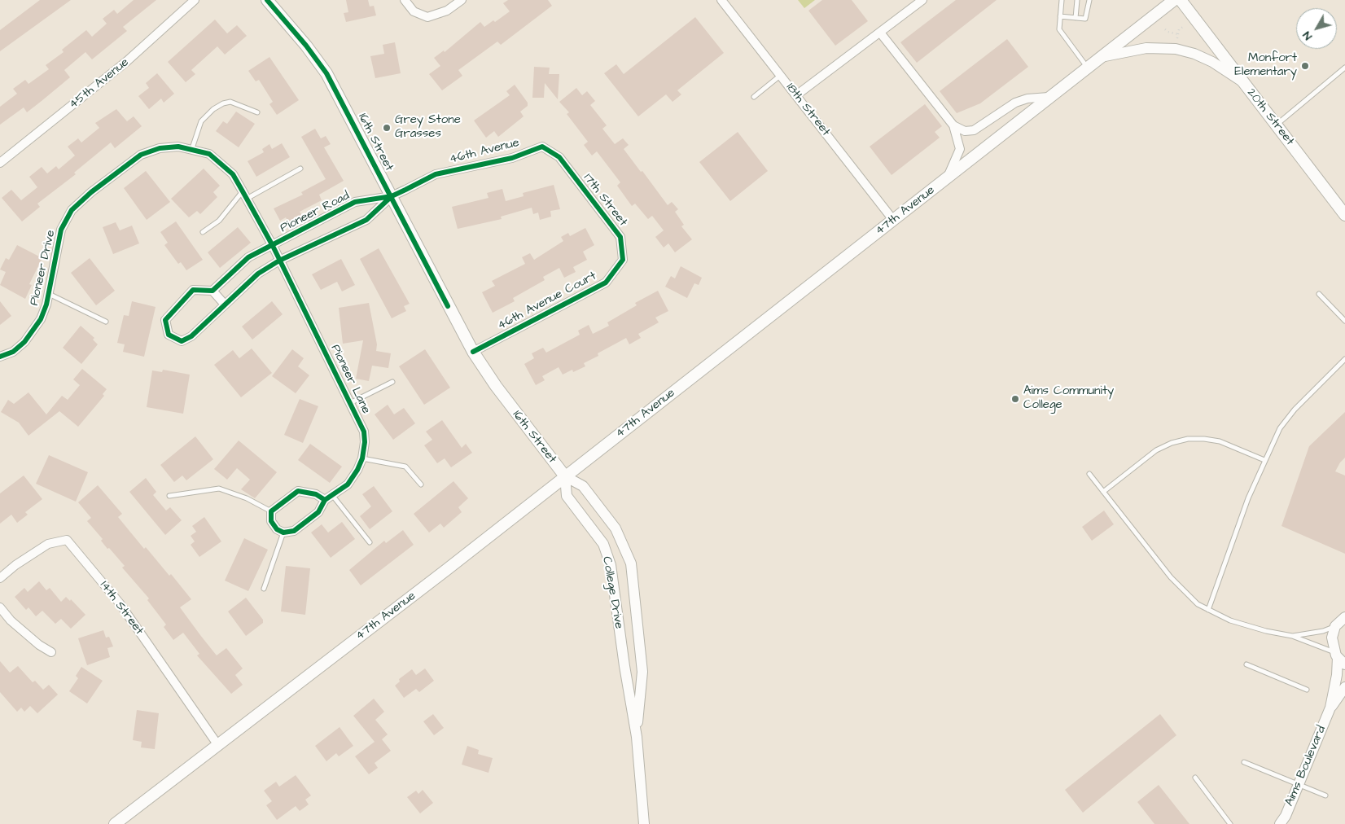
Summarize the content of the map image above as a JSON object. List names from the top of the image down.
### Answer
{
  "streets": {
    "main road": ["20th Street", "16th Street", "47th Avenue"],
    "street": [
      "45th Avenue",
      "18th Street",
      "46th Avenue",
      "17th Street",
      "Pioneer Road",
      "Pioneer Drive",
      "46th Avenue Court",
      "Pioneer Lane",
      "College Drive",
      "14th Street",
      "Aims Boulevard"
    ]
  },
  "crossings": [
    ["18th Street", "47th Avenue"],
    ["16th Street", "47th Avenue"],
    ["16th Street", "Pioneer Road"],
    ["16th Street", "46th Avenue Court"],
    ["16th Street", "College Drive"],
    ["46th Avenue", "17th Street"],
    ["46th Avenue", "Pioneer Road"],
    ["17th Street", "46th Avenue Court"],
    ["47th Avenue", "College Drive"],
    ["47th Avenue", "14th Street"],
    ["Pioneer Road", "Pioneer Drive"],
    ["Pioneer Road", "Pioneer Lane"],
    ["Pioneer Drive", "Pioneer Lane"]
  ],
  "places": ["Monfort Elementary", "Grey Stone Grasses", "Aims Community College"],
  "north": "bottom left"
}
